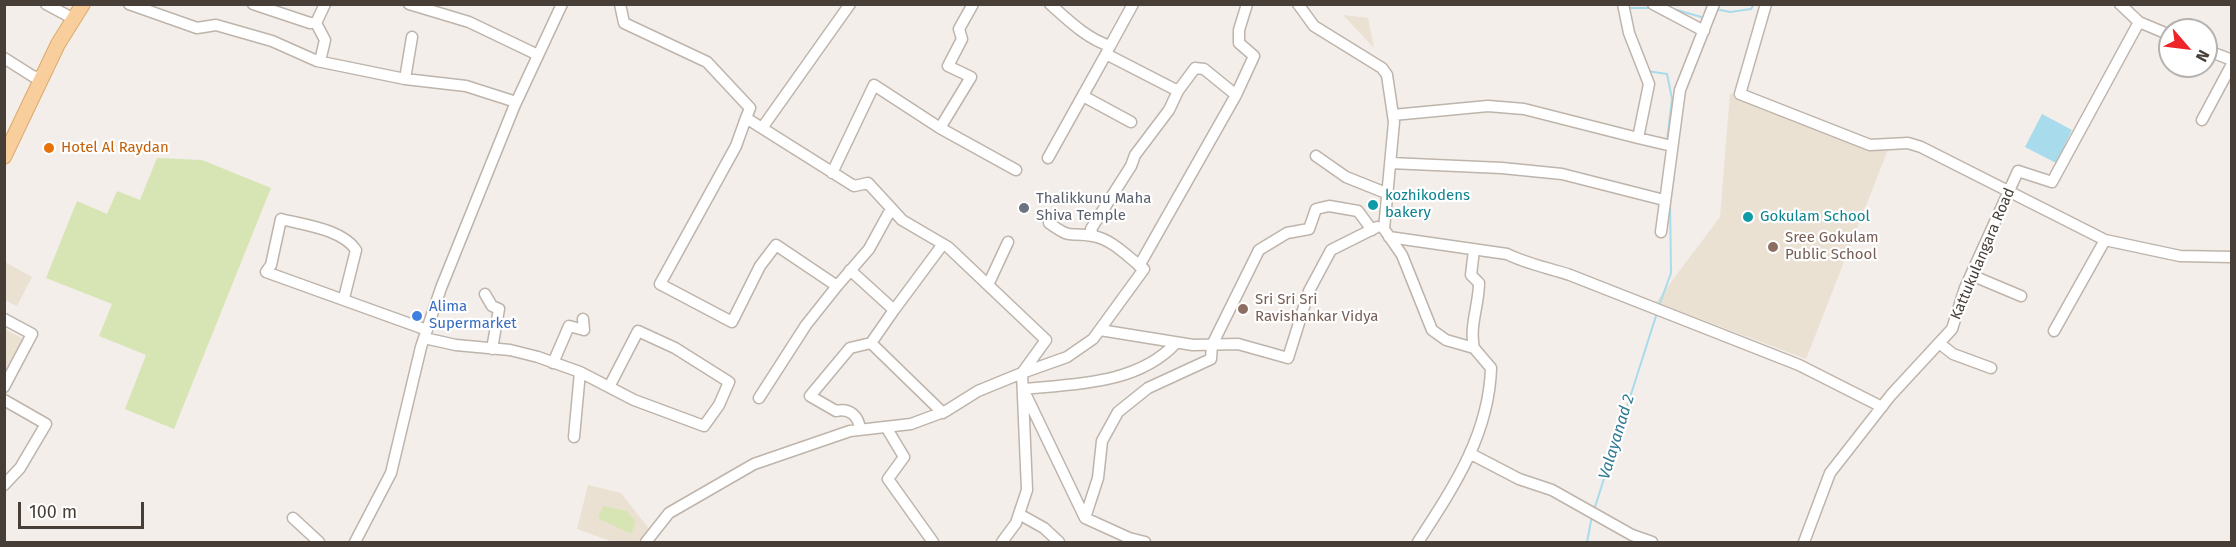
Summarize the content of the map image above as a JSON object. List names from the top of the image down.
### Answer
{
  "streets": {
    "street": ["Kattukulangara Road"]
  },
  "water": ["Valayanad 2"],
  "places": [
    "Hotel Al Raydan",
    "kozhikodens bakery",
    "Thalikkunu Maha Shiva Temple",
    "Gokulam School",
    "Sree Gokulam Public School",
    "Sri Sri Sri Ravishankar Vidya",
    "Alima Supermarket"
  ],
  "scale_bar": "100 m",
  "north": "bottom right"
}
